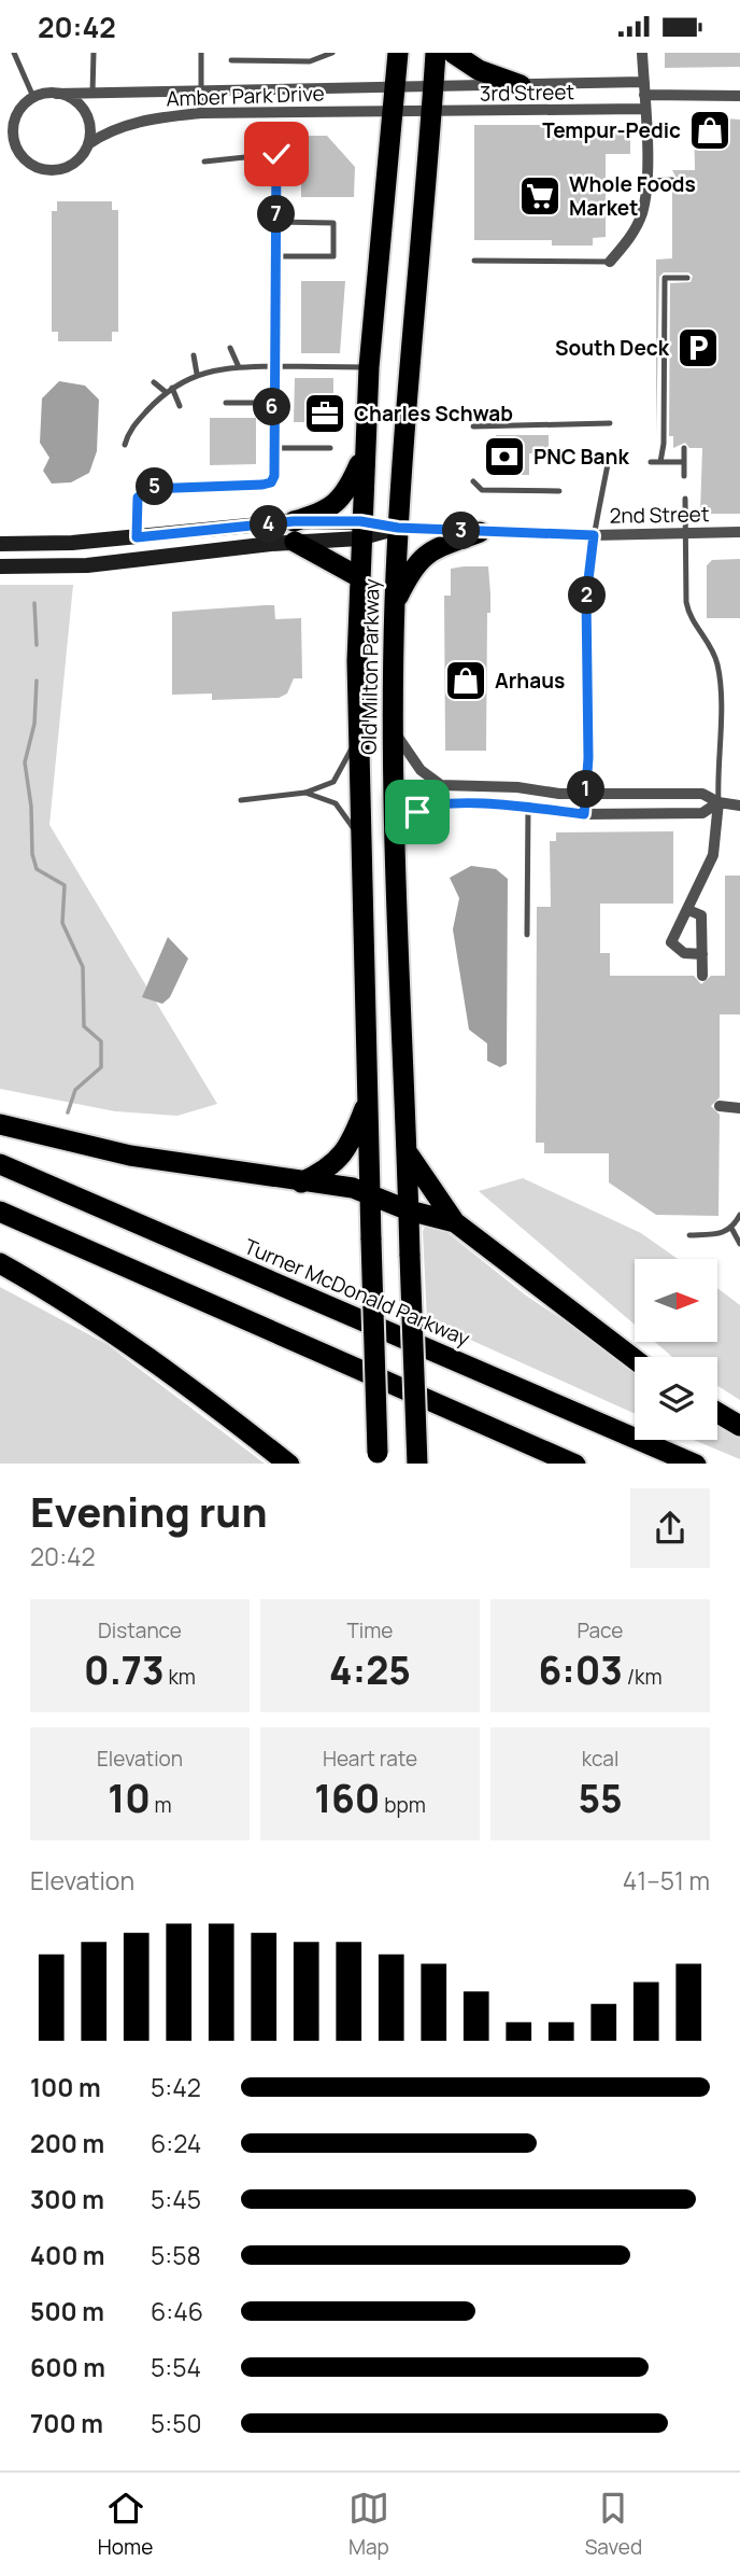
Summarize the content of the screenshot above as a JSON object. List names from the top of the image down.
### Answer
{
  "streets": {
    "highway": ["Old Milton Parkway", "Turner McDonald Parkway"],
    "street": ["3rd Street", "Amber Park Drive", "2nd Street"]
  },
  "crossings": [
    ["3rd Street", "Amber Park Drive"],
    ["3rd Street", "Old Milton Parkway"],
    ["Amber Park Drive", "Old Milton Parkway"],
    ["2nd Street", "Old Milton Parkway"]
  ],
  "places": {
    "shop": ["Tempur-Pedic", "Arhaus"],
    "supermarket": ["Whole Foods Market"],
    "parking": ["South Deck"],
    "office": ["Charles Schwab"],
    "bank": ["PNC Bank"]
  },
  "north": "right",
  "page": {
    "status": "20:42",
    "pins": [
      "7",
      "6",
      "5",
      "4",
      "3",
      "2",
      "1"
    ],
    "heading": ["Evening run", "20:42"],
    "stats": [
      ["Distance", "0.73 km"],
      ["Time", "4:25"],
      ["Pace", "6:03 /km"],
      ["Elevation", "10 m"],
      ["Heart rate", "160 bpm"],
      ["kcal", "55"]
    ],
    "chart": ["Elevation", "41–51 m"],
    "list": [
      {
        "name": "100 m",
        "note": "5:42"
      },
      {
        "name": "200 m",
        "note": "6:24"
      },
      {
        "name": "300 m",
        "note": "5:45"
      },
      {
        "name": "400 m",
        "note": "5:58"
      },
      {
        "name": "500 m",
        "note": "6:46"
      },
      {
        "name": "600 m",
        "note": "5:54"
      },
      {
        "name": "700 m",
        "note": "5:50"
      }
    ],
    "tabs": ["Home", "Map", "Saved"]
  }
}
